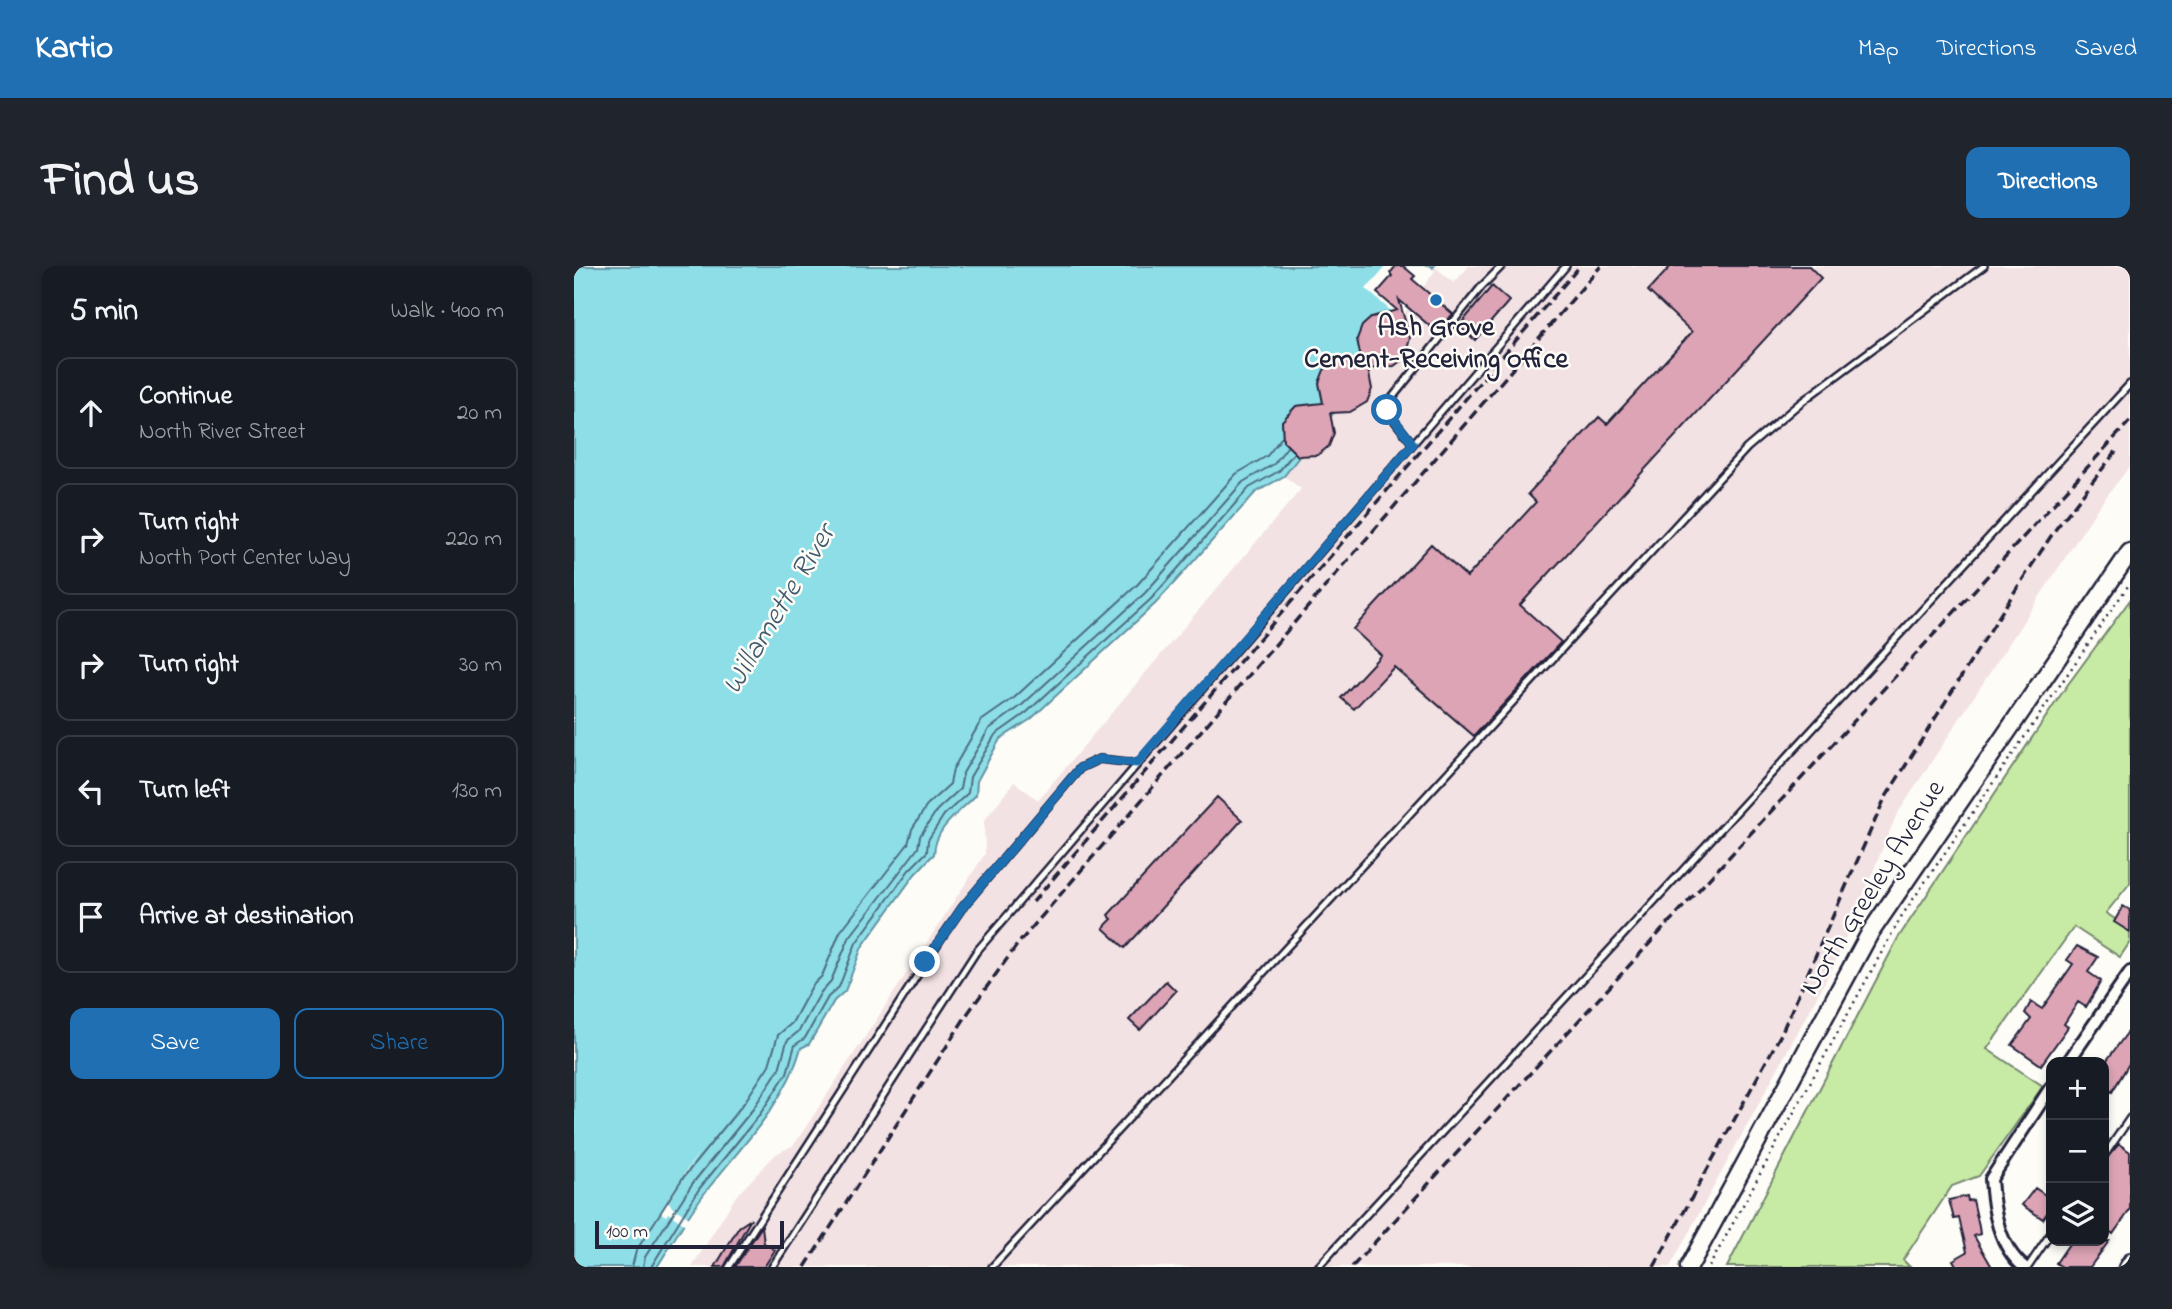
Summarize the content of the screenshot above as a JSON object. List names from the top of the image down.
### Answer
{
  "streets": {
    "main road": ["North Greeley Avenue"]
  },
  "water": ["Willamette River"],
  "places": ["Ash Grove Cement-Receiving office"],
  "scale_bar": "100 m",
  "page": {
    "header": "Kartio",
    "nav": ["Map", "Directions", "Saved"],
    "title": "Find us",
    "buttons": [
      "Directions",
      ["Save", "Share"]
    ],
    "heading": ["5 min", "Walk · 400 m"],
    "list": [
      ["Continue", "North River Street", "20 m"],
      ["Turn right", "North Port Center Way", "220 m"],
      ["Turn right", "30 m"],
      ["Turn left", "130 m"],
      "Arrive at destination"
    ],
    "map_buttons": ["+", "−"],
    "scale": "100 m"
  }
}
